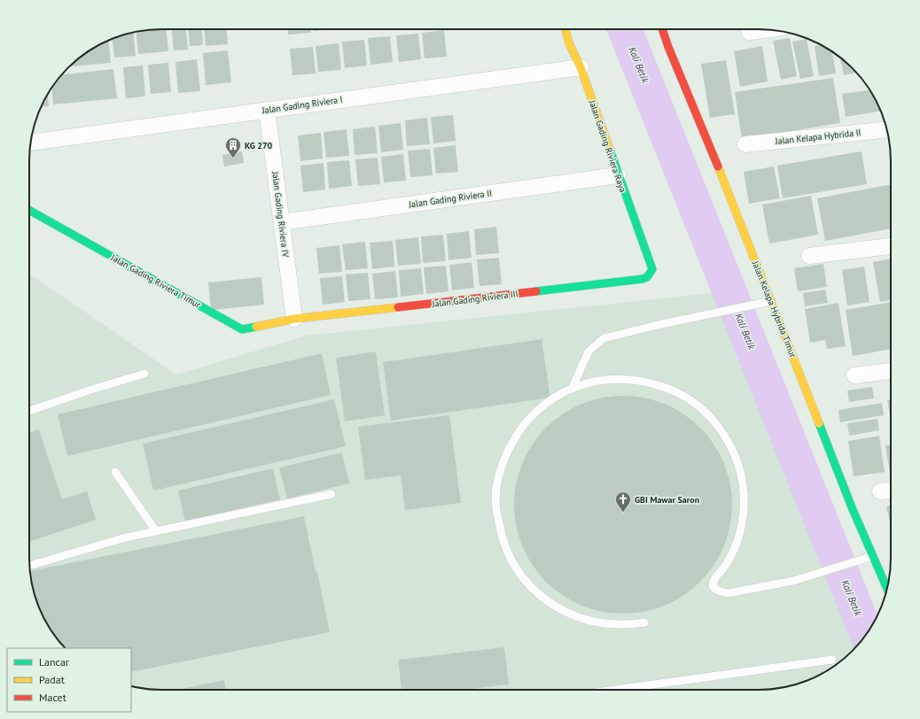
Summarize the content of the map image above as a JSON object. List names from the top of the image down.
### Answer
{
  "streets": {
    "street": [
      "Jalan Gading Riviera I",
      "Jalan Kelapa Hybrida II",
      "Jalan Gading Riviera Raya",
      "Jalan Gading Riviera II",
      "Jalan Gading Riviera IV",
      "Jalan Gading Riviera Timur",
      "Jalan Gading Riviera III",
      "Jalan Kelapa Hybrida Timur"
    ]
  },
  "crossings": [
    ["Jalan Gading Riviera I", "Jalan Gading Riviera Raya"],
    ["Jalan Gading Riviera I", "Jalan Gading Riviera IV"],
    ["Jalan Gading Riviera Raya", "Jalan Gading Riviera II"],
    ["Jalan Gading Riviera Raya", "Jalan Gading Riviera III"],
    ["Jalan Gading Riviera II", "Jalan Gading Riviera IV"],
    ["Jalan Gading Riviera IV", "Jalan Gading Riviera Timur"],
    ["Jalan Gading Riviera IV", "Jalan Gading Riviera III"],
    ["Jalan Gading Riviera Timur", "Jalan Gading Riviera III"]
  ],
  "water": ["Kali Betik"],
  "places": {
    "building": ["KG 270"],
    "church": ["GBI Mawar Saron"]
  },
  "legend": ["Lancar", "Padat", "Macet"]
}
